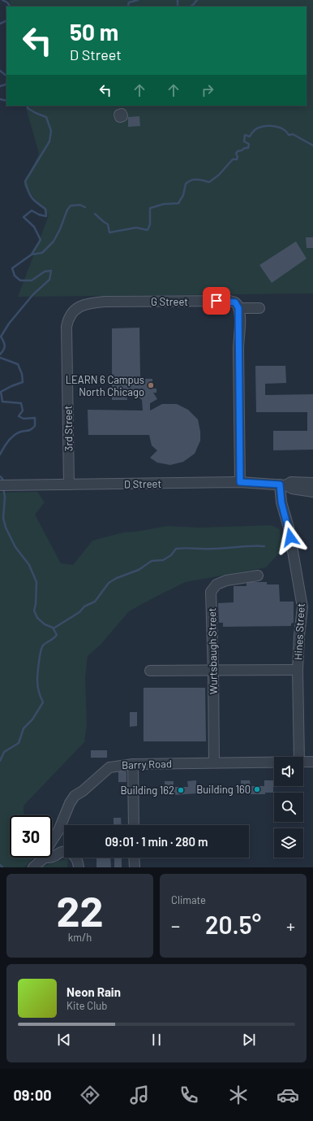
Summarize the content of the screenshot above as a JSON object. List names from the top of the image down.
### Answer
{
  "streets": {
    "street": [
      "G Street",
      "3rd Street",
      "D Street",
      "Hines Street",
      "Wurtsbaugh Street",
      "Barry Road"
    ]
  },
  "crossings": [
    ["G Street", "3rd Street"],
    ["3rd Street", "D Street"],
    ["D Street", "Hines Street"],
    ["Wurtsbaugh Street", "Barry Road"]
  ],
  "places": ["LEARN 6 Campus North Chicago", "Building 160", "Building 162"],
  "page": {
    "turn": ["50 m", "D Street"],
    "limit": "30",
    "trip": "09:01 · 1 min · 280 m",
    "tile": [
      ["22", "km/h"],
      "Climate"
    ],
    "heat": ["−", "20.5°", "+"],
    "song": ["Neon Rain", "Kite Club"],
    "tabs": "09:00"
  }
}
